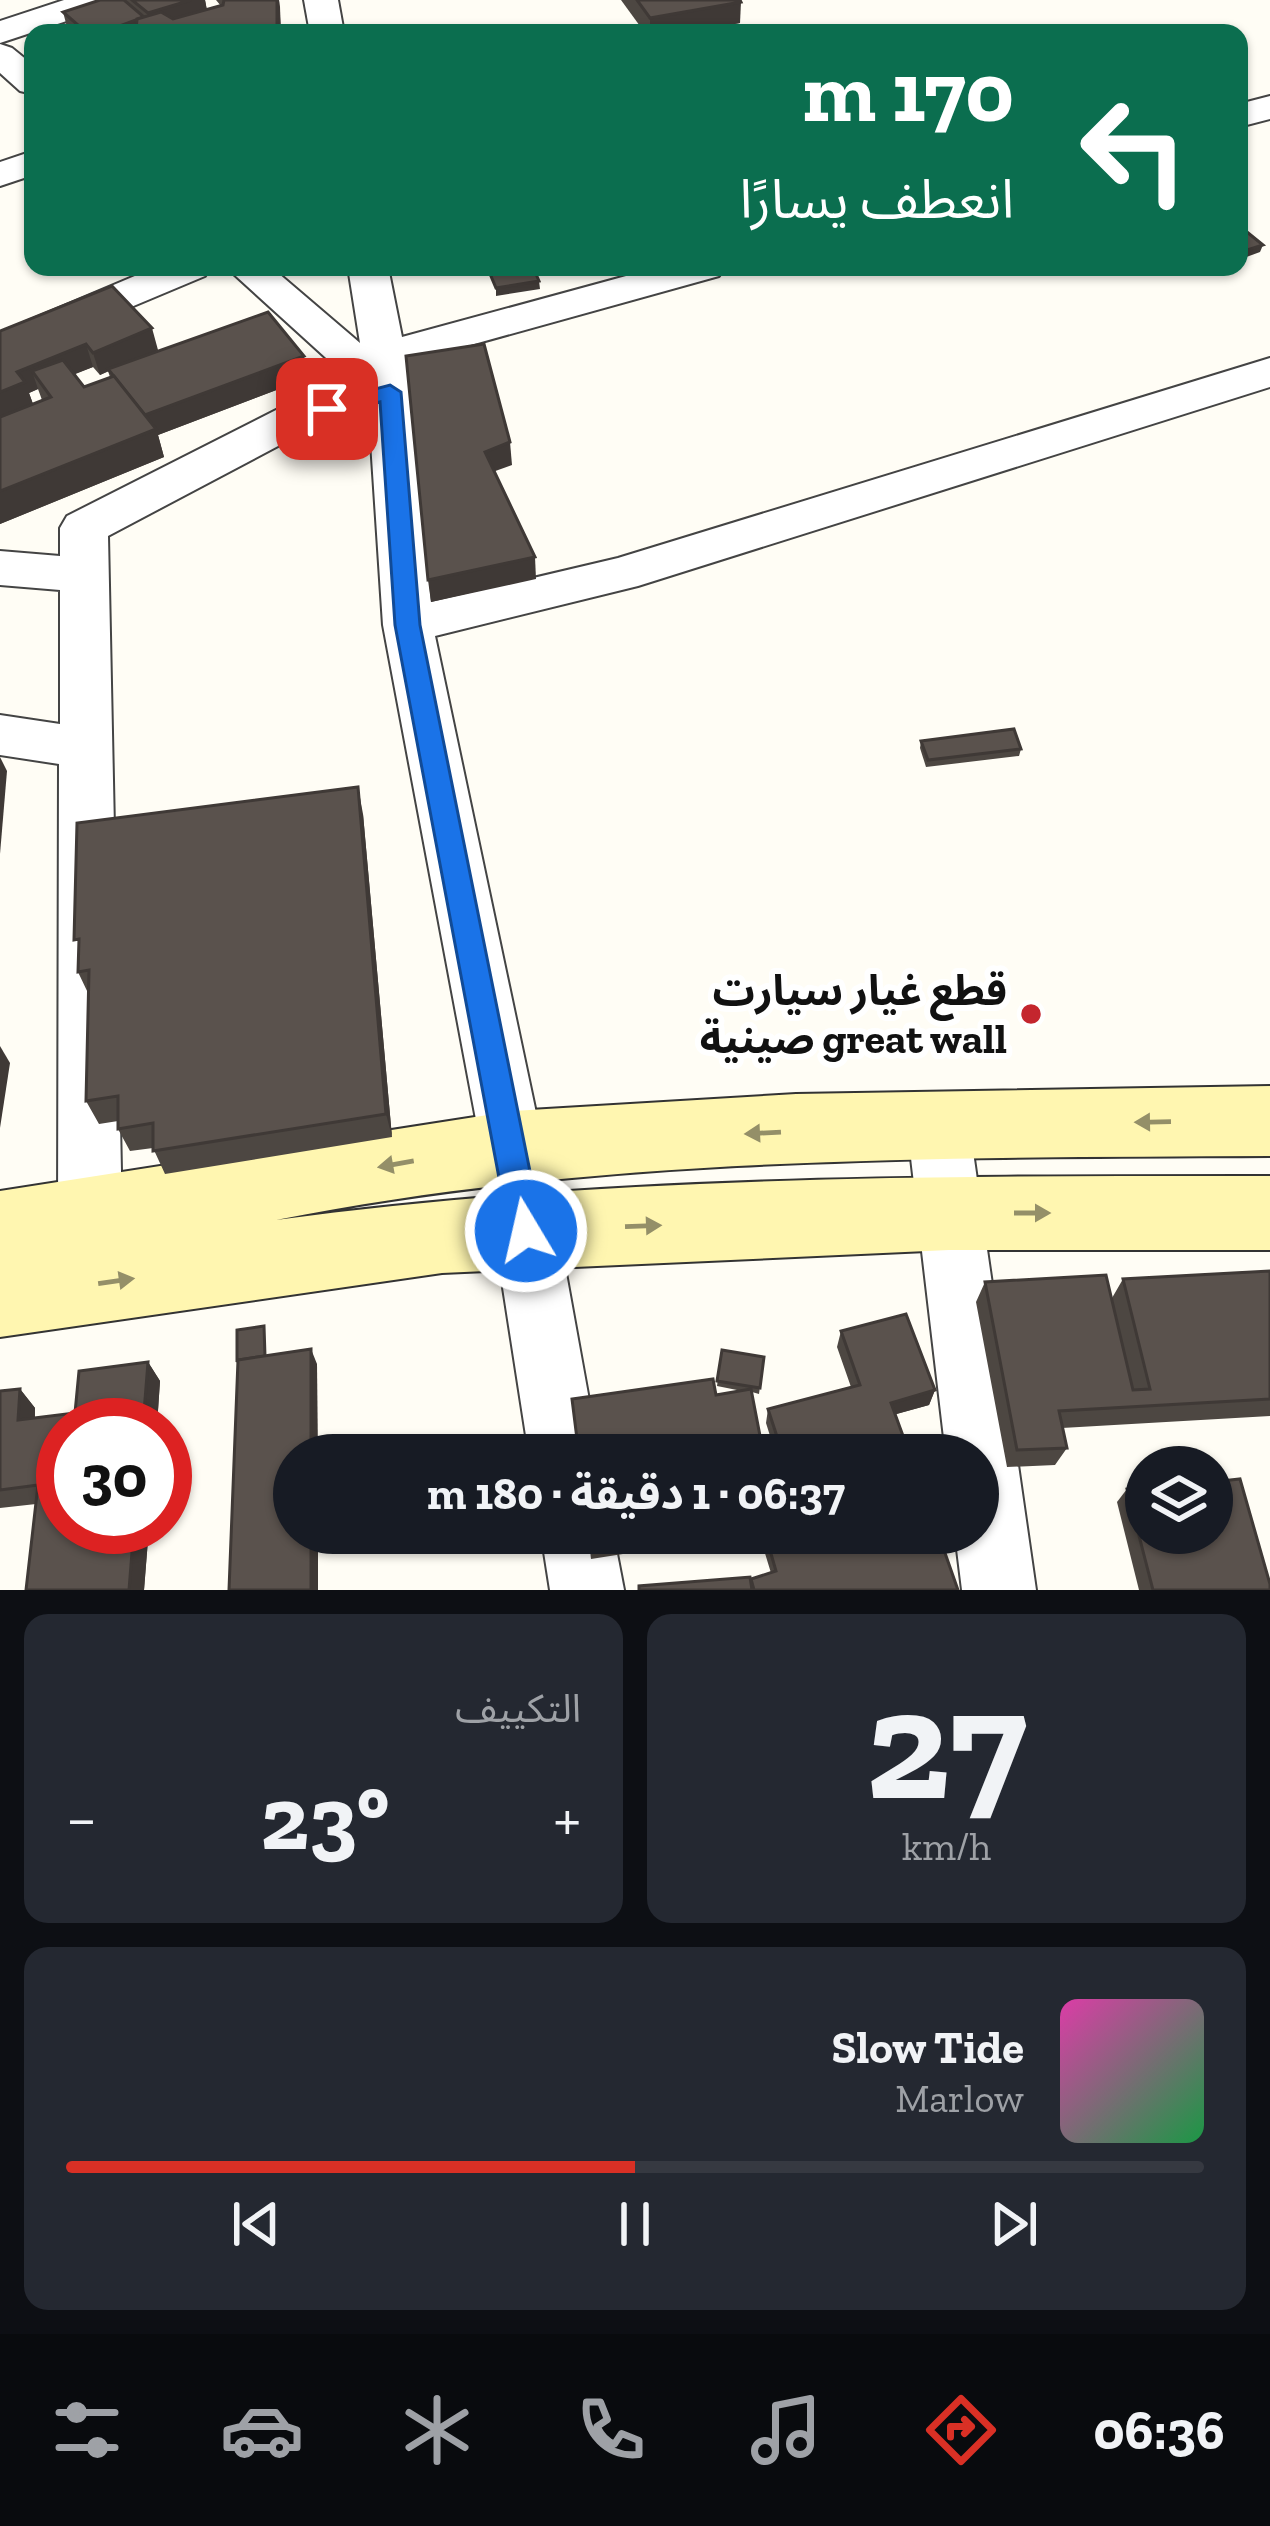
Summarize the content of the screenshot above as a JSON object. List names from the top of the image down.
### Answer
{
  "places": ["قطع غيار سيارت صينية great wall"],
  "page": {
    "turn": ["170 m", "انعطف يسارًا"],
    "limit": "30",
    "trip": "06:37 · 1 دقيقة · 180 m",
    "tile": [
      ["27", "km/h"],
      "التكييف"
    ],
    "heat": ["−", "23°", "+"],
    "song": ["Slow Tide", "Marlow"],
    "tabs": "06:36"
  }
}
